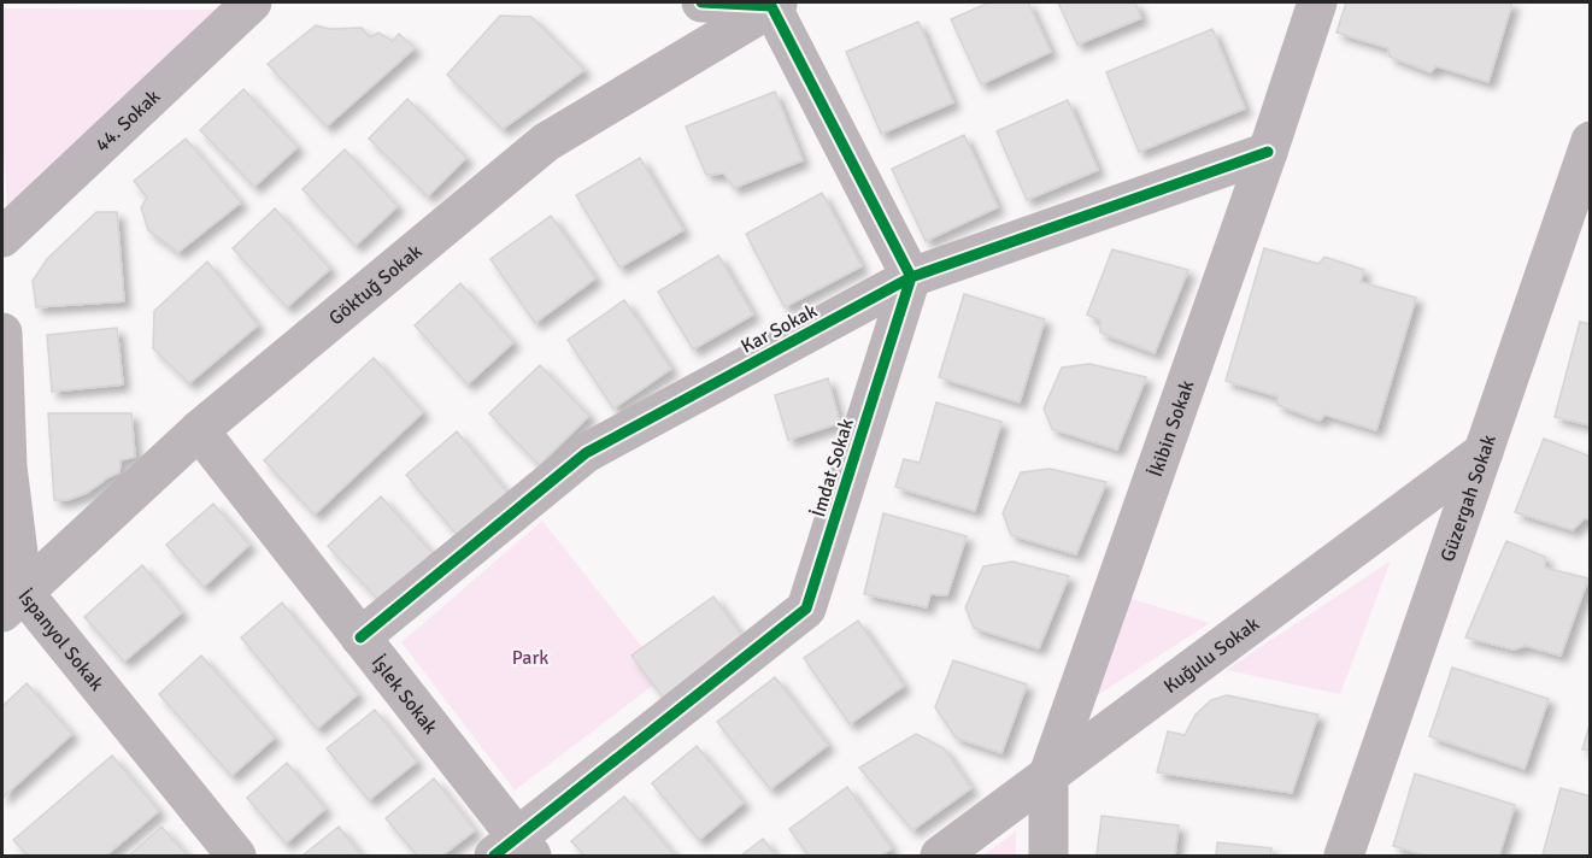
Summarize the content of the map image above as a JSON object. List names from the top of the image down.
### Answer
{
  "streets": {
    "street": [
      "44. Sokak",
      "Göktuğ Sokak",
      "Kar Sokak",
      "İkibin Sokak",
      "İmdat Sokak",
      "Güzergah Sokak",
      "İspanyol Sokak",
      "Kuğulu Sokak",
      "İşlek Sokak"
    ]
  },
  "crossings": [
    ["Göktuğ Sokak", "İspanyol Sokak"],
    ["Göktuğ Sokak", "İşlek Sokak"],
    ["Kar Sokak", "İkibin Sokak"],
    ["Kar Sokak", "İmdat Sokak"],
    ["Kar Sokak", "İşlek Sokak"],
    ["İkibin Sokak", "Kuğulu Sokak"],
    ["İmdat Sokak", "İşlek Sokak"],
    ["Güzergah Sokak", "Kuğulu Sokak"]
  ],
  "parks": ["Park"]
}
